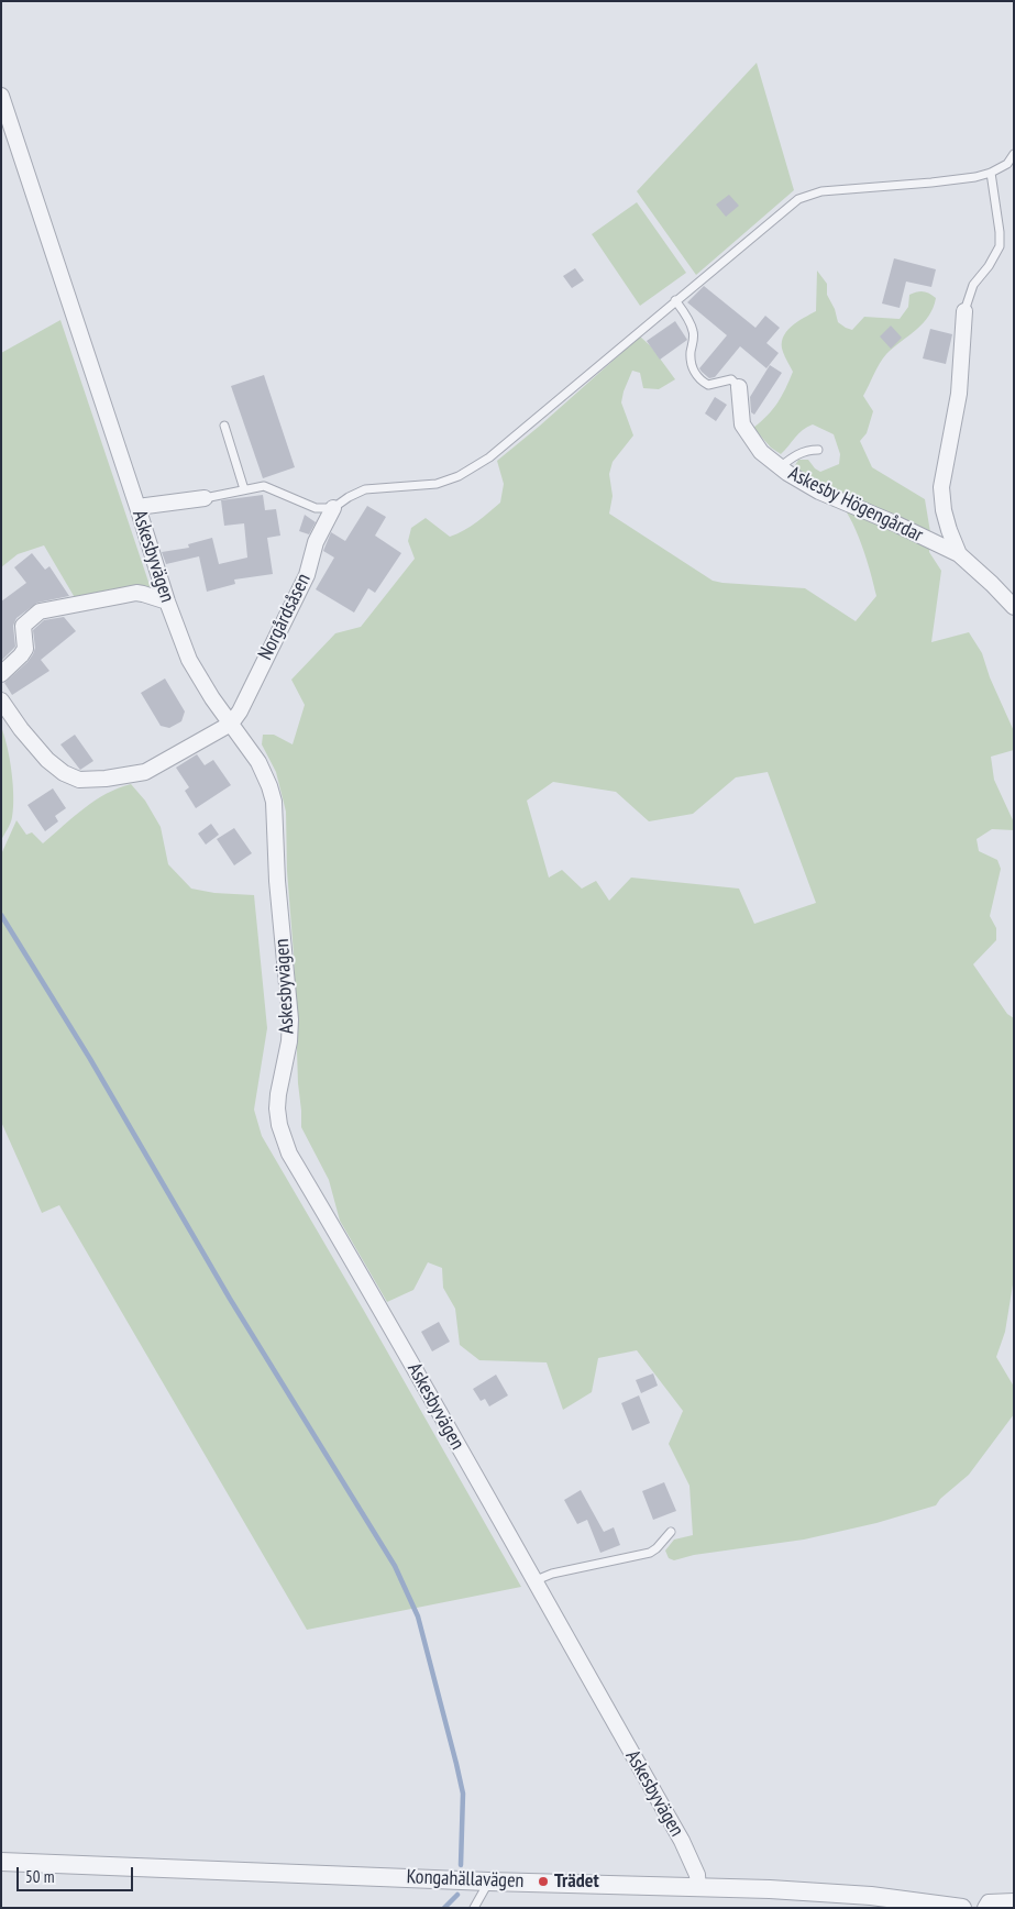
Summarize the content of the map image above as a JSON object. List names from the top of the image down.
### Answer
{
  "streets": {
    "street": [
      "Askesby Högengårdar",
      "Askesbyvägen",
      "Norgårdsåsen",
      "Kongahällavägen"
    ]
  },
  "crossings": [
    ["Askesbyvägen", "Norgårdsåsen"],
    ["Askesbyvägen", "Kongahällavägen"]
  ],
  "places": ["Trädet"],
  "scale_bar": "50 m"
}
